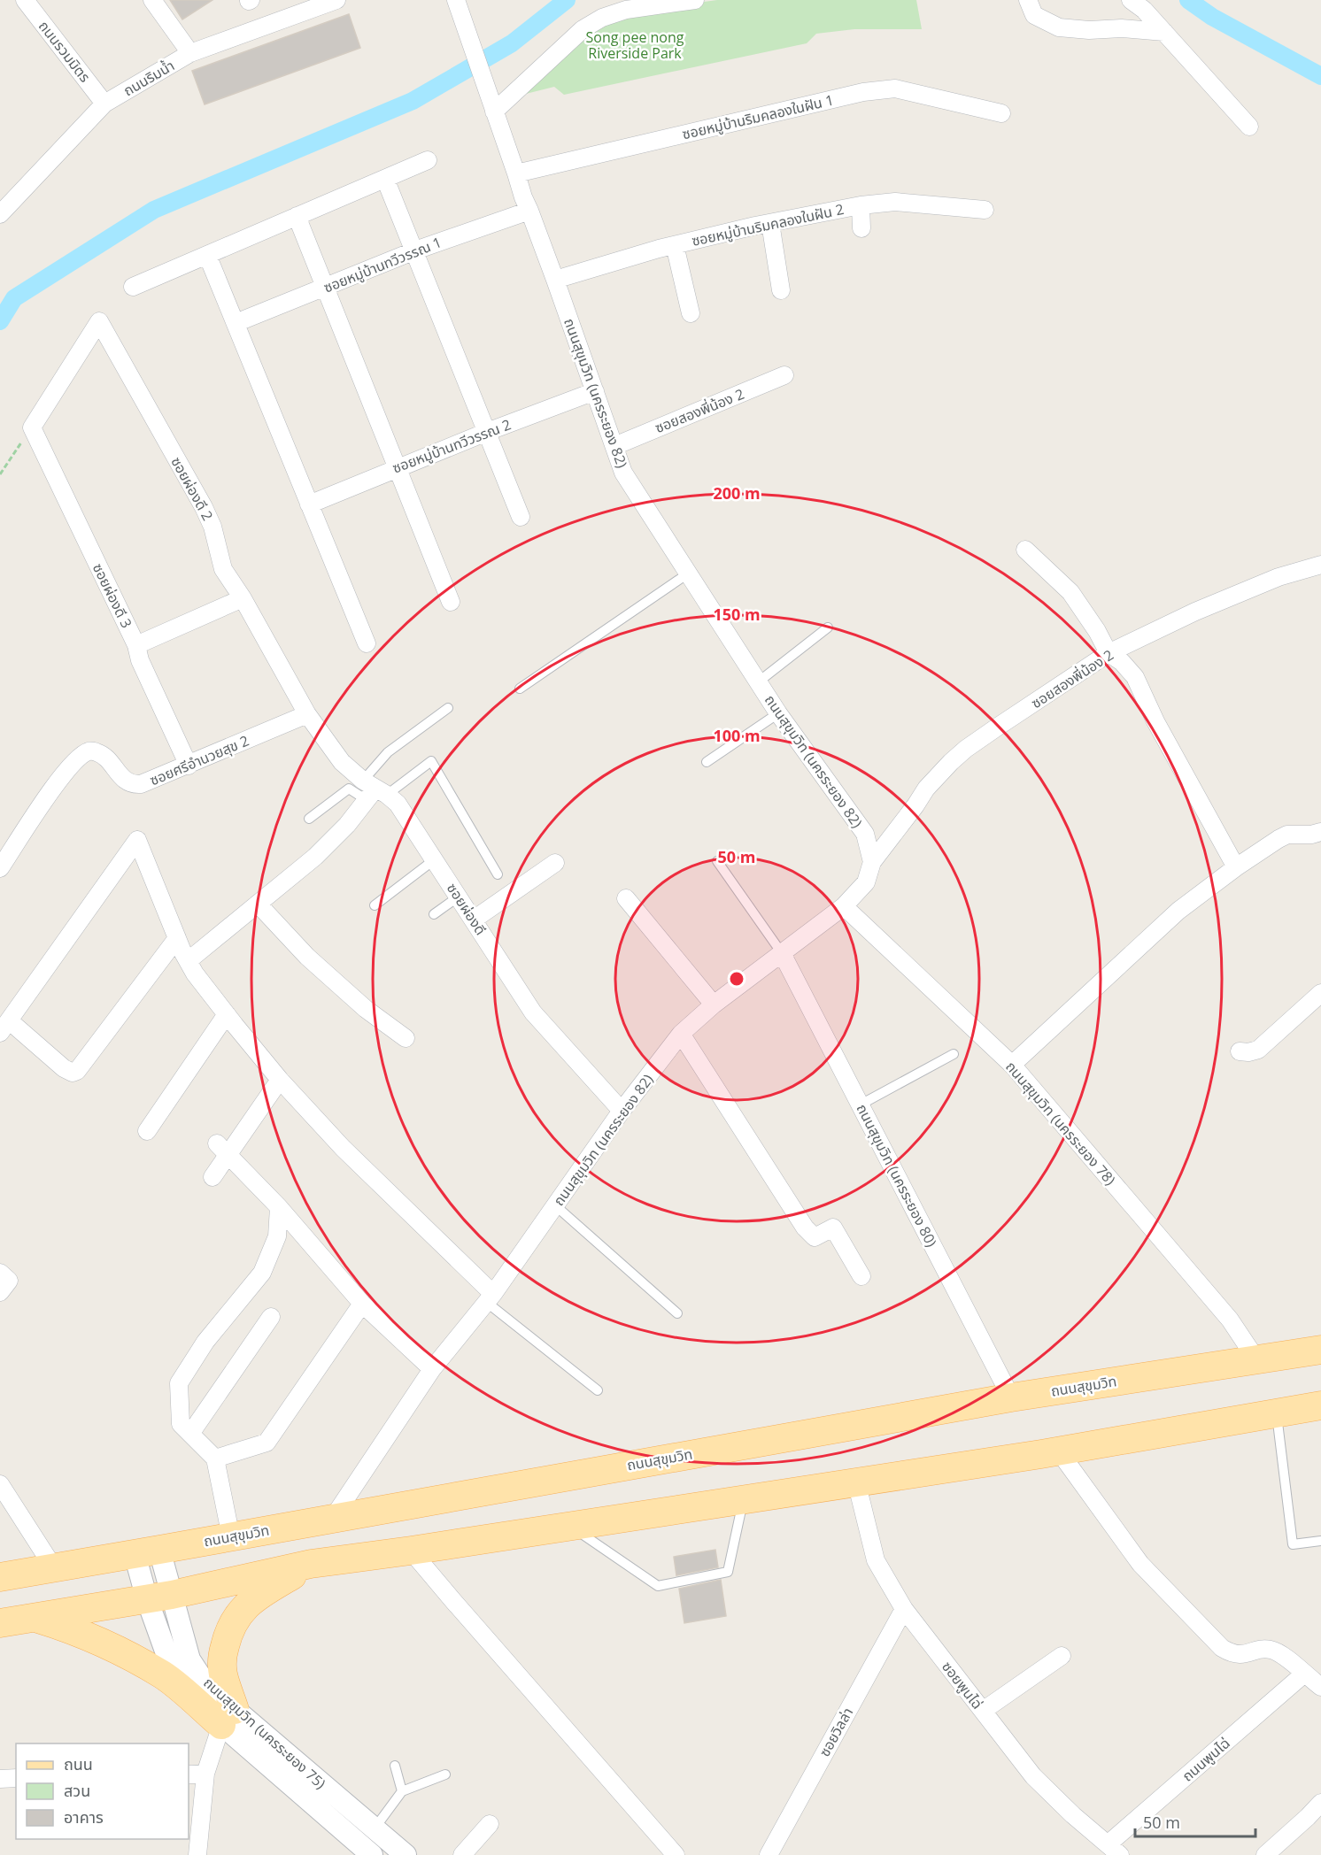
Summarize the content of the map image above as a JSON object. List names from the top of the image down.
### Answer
{
  "streets": {
    "main road": ["ถนนสุขุมวิท"],
    "street": [
      "ถนนรวมมิตร",
      "ถนนริมน้ำ",
      "ซอยหมู่บ้านริมคลองในฝัน 1",
      "ซอยหมู่บ้านริมคลองในฝัน 2",
      "ซอยหมู่บ้านทวีวรรณ 1",
      "ถนนสุขุมวิท (นครระยอง 82)",
      "ซอยสองพี่น้อง 2",
      "ซอยหมู่บ้านทวีวรรณ 2",
      "ซอยผ่องดี 2",
      "ซอยผ่องดี 3",
      "ซอยศรีอำนวยสุข 2",
      "ซอยผ่องดี",
      "ถนนสุขุมวิท (นครระยอง 78)",
      "ถนนสุขุมวิท (นครระยอง 80)",
      "ซอยพูนไฉ่",
      "ซอยวิลล่า",
      "ถนนสุขุมวิท (นครระยอง 75)",
      "ถนนพูนไฉ่"
    ]
  },
  "crossings": [
    ["ถนนรวมมิตร", "ถนนริมน้ำ"],
    ["ซอยหมู่บ้านริมคลองในฝัน 1", "ถนนสุขุมวิท (นครระยอง 82)"],
    ["ซอยหมู่บ้านริมคลองในฝัน 2", "ถนนสุขุมวิท (นครระยอง 82)"],
    ["ซอยหมู่บ้านทวีวรรณ 1", "ถนนสุขุมวิท (นครระยอง 82)"],
    ["ถนนสุขุมวิท (นครระยอง 82)", "ซอยสองพี่น้อง 2"],
    ["ถนนสุขุมวิท (นครระยอง 82)", "ซอยหมู่บ้านทวีวรรณ 2"],
    ["ถนนสุขุมวิท (นครระยอง 82)", "ซอยผ่องดี"],
    ["ถนนสุขุมวิท (นครระยอง 82)", "ถนนสุขุมวิท (นครระยอง 78)"],
    ["ถนนสุขุมวิท (นครระยอง 82)", "ถนนสุขุมวิท (นครระยอง 80)"],
    ["ถนนสุขุมวิท (นครระยอง 82)", "ถนนสุขุมวิท"],
    ["ซอยผ่องดี 2", "ซอยผ่องดี 3"],
    ["ซอยผ่องดี 2", "ซอยศรีอำนวยสุข 2"],
    ["ซอยผ่องดี 2", "ซอยผ่องดี"],
    ["ซอยผ่องดี 3", "ซอยศรีอำนวยสุข 2"],
    ["ซอยศรีอำนวยสุข 2", "ซอยผ่องดี"],
    ["ถนนสุขุมวิท (นครระยอง 78)", "ถนนสุขุมวิท"],
    ["ถนนสุขุมวิท (นครระยอง 80)", "ถนนสุขุมวิท"],
    ["ถนนสุขุมวิท", "ถนนสุขุมวิท (นครระยอง 75)"],
    ["ซอยพูนไฉ่", "ซอยวิลล่า"],
    ["ซอยพูนไฉ่", "ถนนพูนไฉ่"]
  ],
  "parks": ["Song pee nong Riverside Park"],
  "legend": ["ถนน", "สวน", "อาคาร"],
  "scale_bar": "50 m",
  "rings": [
    "200 m",
    "150 m",
    "100 m",
    "50 m"
  ]
}
